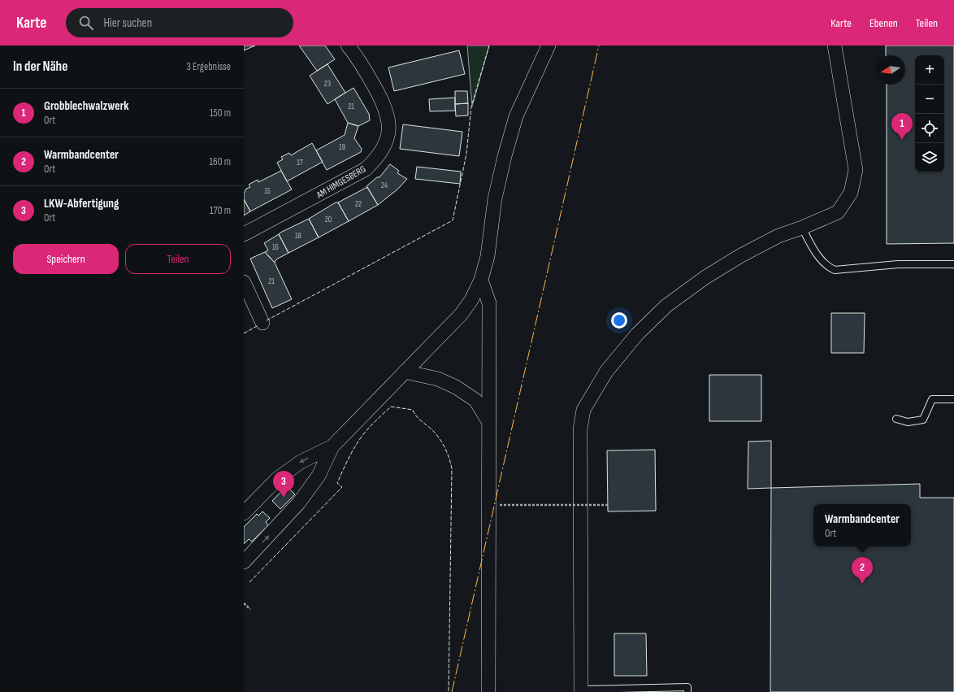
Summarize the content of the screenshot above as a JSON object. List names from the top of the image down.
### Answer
{
  "streets": {
    "street": ["AM HIMGESBERG"]
  },
  "house_numbers": [
    "23",
    "21",
    "19",
    "17",
    "24",
    "15",
    "22",
    "20",
    "18",
    "16",
    "21"
  ],
  "north": "left",
  "page": {
    "header": "Karte",
    "search": "Hier suchen",
    "nav": ["Karte", "Ebenen", "Teilen"],
    "heading": ["In der Nähe", "3 Ergebnisse"],
    "map_buttons": ["+", "−"],
    "list": [
      {
        "mark": "1",
        "name": "Grobblechwalzwerk",
        "note": "Ort",
        "value": "150 m"
      },
      {
        "mark": "2",
        "name": "Warmbandcenter",
        "note": "Ort",
        "value": "160 m"
      },
      {
        "mark": "3",
        "name": "LKW-Abfertigung",
        "note": "Ort",
        "value": "170 m"
      }
    ],
    "pins": ["1", "3", "2"],
    "buttons": ["Speichern", "Teilen"],
    "popup": ["Warmbandcenter", "Ort"]
  }
}
